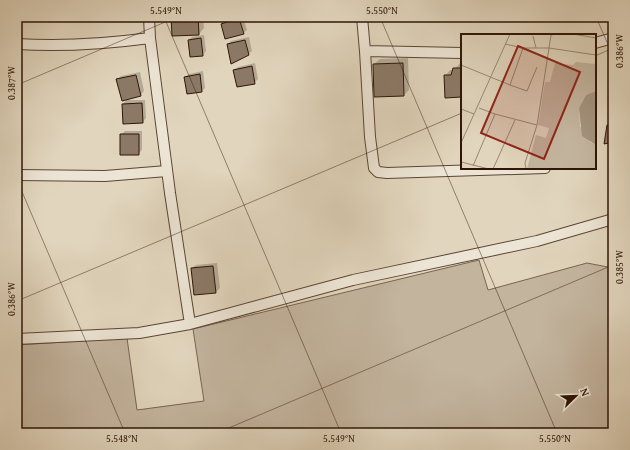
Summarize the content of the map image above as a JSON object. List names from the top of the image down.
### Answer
{
  "north": "top right",
  "coordinates": [
    "5.549°N",
    "5.550°N",
    "0.386°W",
    "0.387°W",
    "0.385°W",
    "5.548°N"
  ]
}
